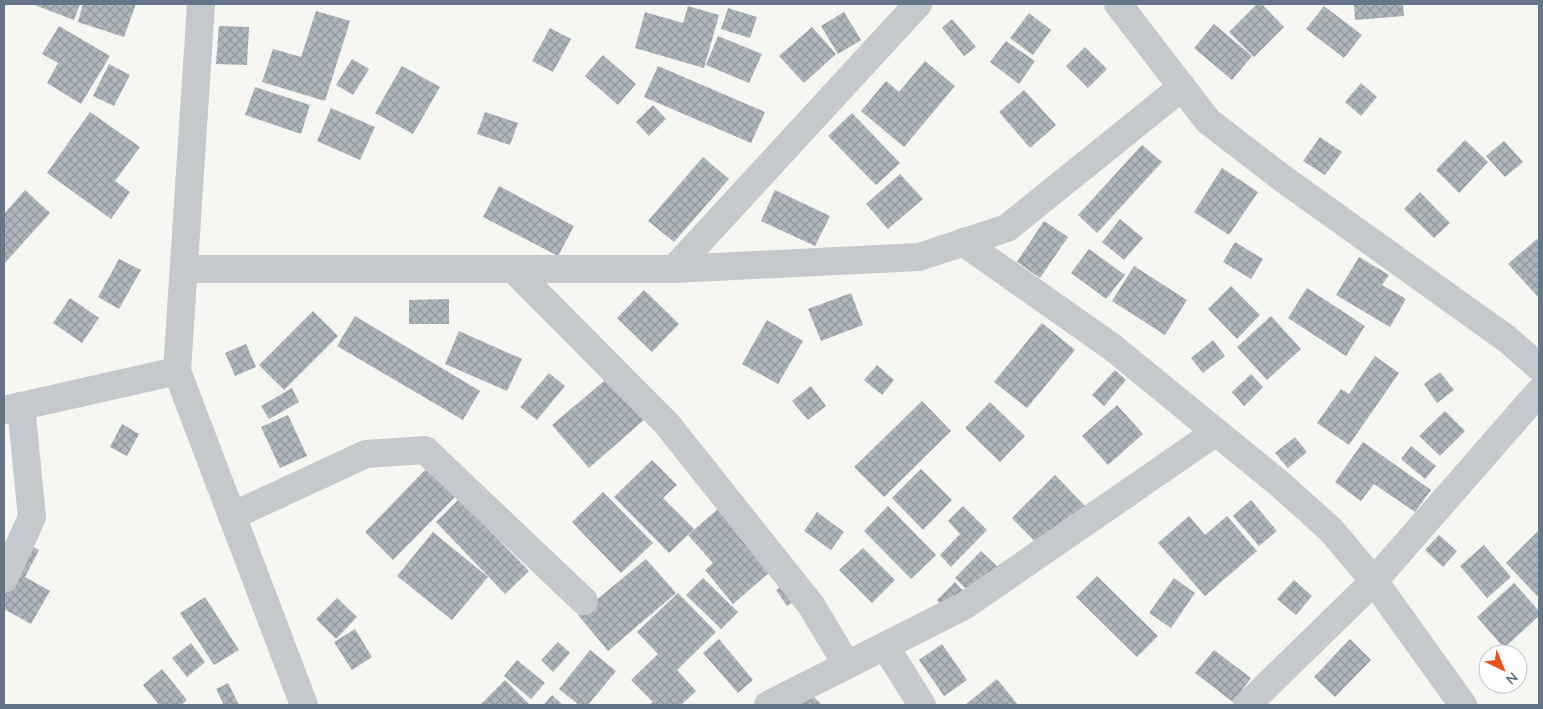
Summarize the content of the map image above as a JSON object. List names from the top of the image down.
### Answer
{
  "north": "bottom right"
}
